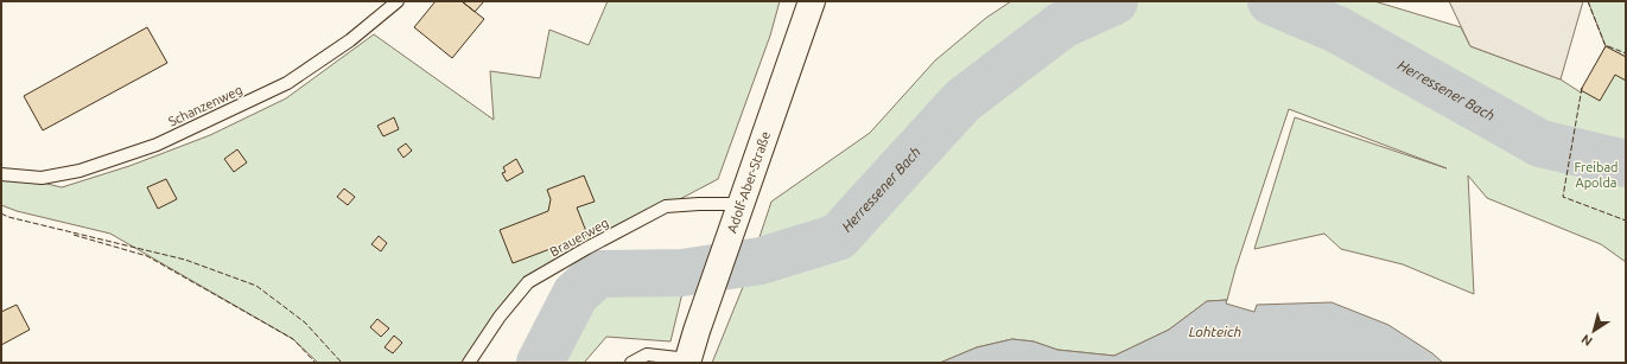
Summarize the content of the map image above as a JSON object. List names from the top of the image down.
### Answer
{
  "streets": {
    "main road": ["Adolf-Aber-Straße"],
    "lane": ["Schanzenweg", "Brauerweg"]
  },
  "crossings": [
    ["Adolf-Aber-Straße", "Brauerweg"]
  ],
  "water": ["Herressener Bach", "Lohteich"],
  "parks": ["Freibad Apolda"],
  "north": "bottom left"
}
